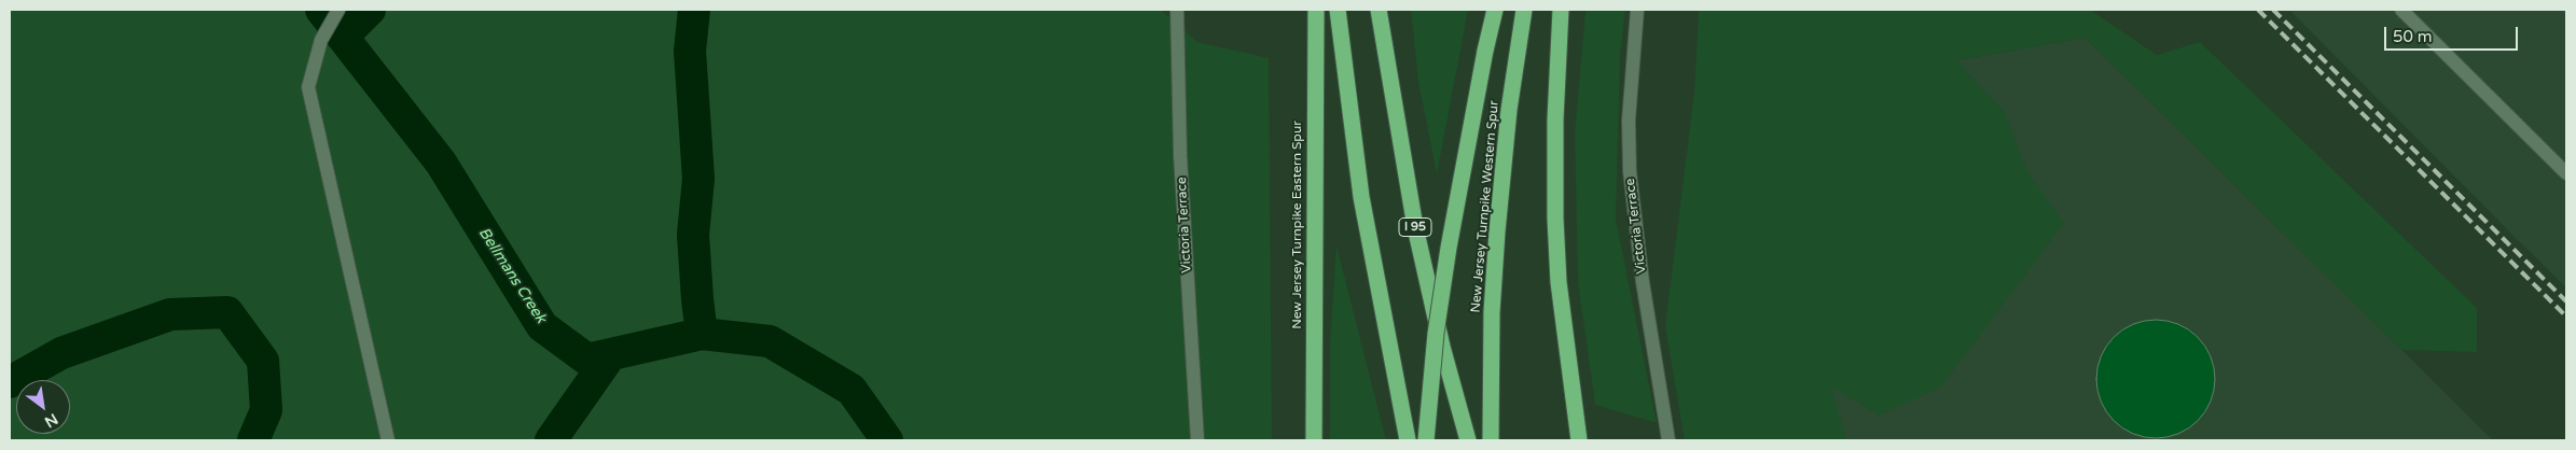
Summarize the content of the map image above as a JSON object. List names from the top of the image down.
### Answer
{
  "streets": {
    "highway": ["New Jersey Turnpike Western Spur", "New Jersey Turnpike Eastern Spur", "I 95"],
    "street": ["Victoria Terrace"]
  },
  "water": ["Bellmans Creek"],
  "scale_bar": "50 m",
  "north": "bottom right"
}
